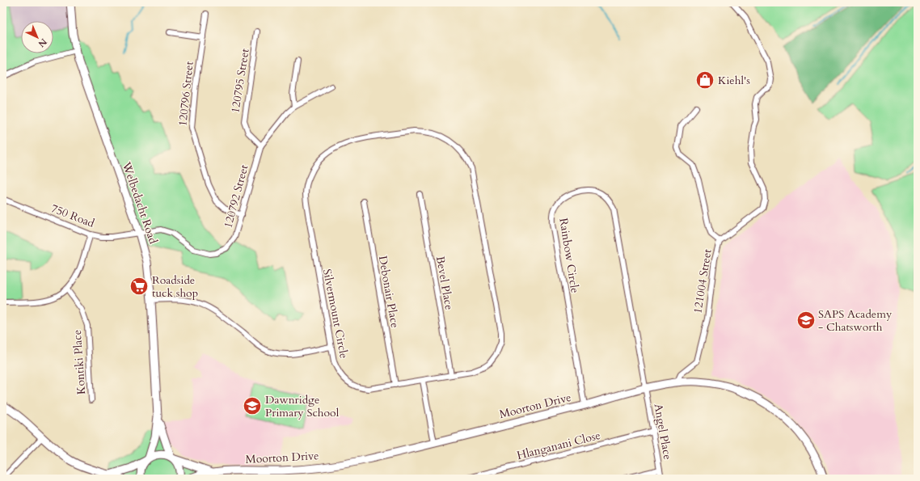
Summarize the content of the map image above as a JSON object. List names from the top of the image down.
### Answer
{
  "streets": {
    "street": [
      "120795 Street",
      "120796 Street",
      "120792 Street",
      "Welbedacht Road",
      "750 Road",
      "Rainbow Circle",
      "121004 Street",
      "Bevel Place",
      "Debonair Place",
      "Silvermount Circle",
      "Kontiki Place",
      "Moorton Drive",
      "Angel Place",
      "Hlanganani Close"
    ]
  },
  "crossings": [
    ["120795 Street", "120792 Street"],
    ["120796 Street", "120792 Street"],
    ["120792 Street", "Welbedacht Road"],
    ["120792 Street", "750 Road"],
    ["Welbedacht Road", "750 Road"],
    ["Welbedacht Road", "Moorton Drive"],
    ["Rainbow Circle", "Moorton Drive"],
    ["Rainbow Circle", "Angel Place"],
    ["121004 Street", "Moorton Drive"],
    ["Bevel Place", "Silvermount Circle"],
    ["Debonair Place", "Silvermount Circle"],
    ["Moorton Drive", "Angel Place"],
    ["Angel Place", "Hlanganani Close"]
  ],
  "places": {
    "shop": ["Kiehl's"],
    "supermarket": ["Roadside tuck shop"],
    "school or university": ["SAPS Academy - Chatsworth", "Dawnridge Primary School"]
  },
  "north": "bottom right"
}
